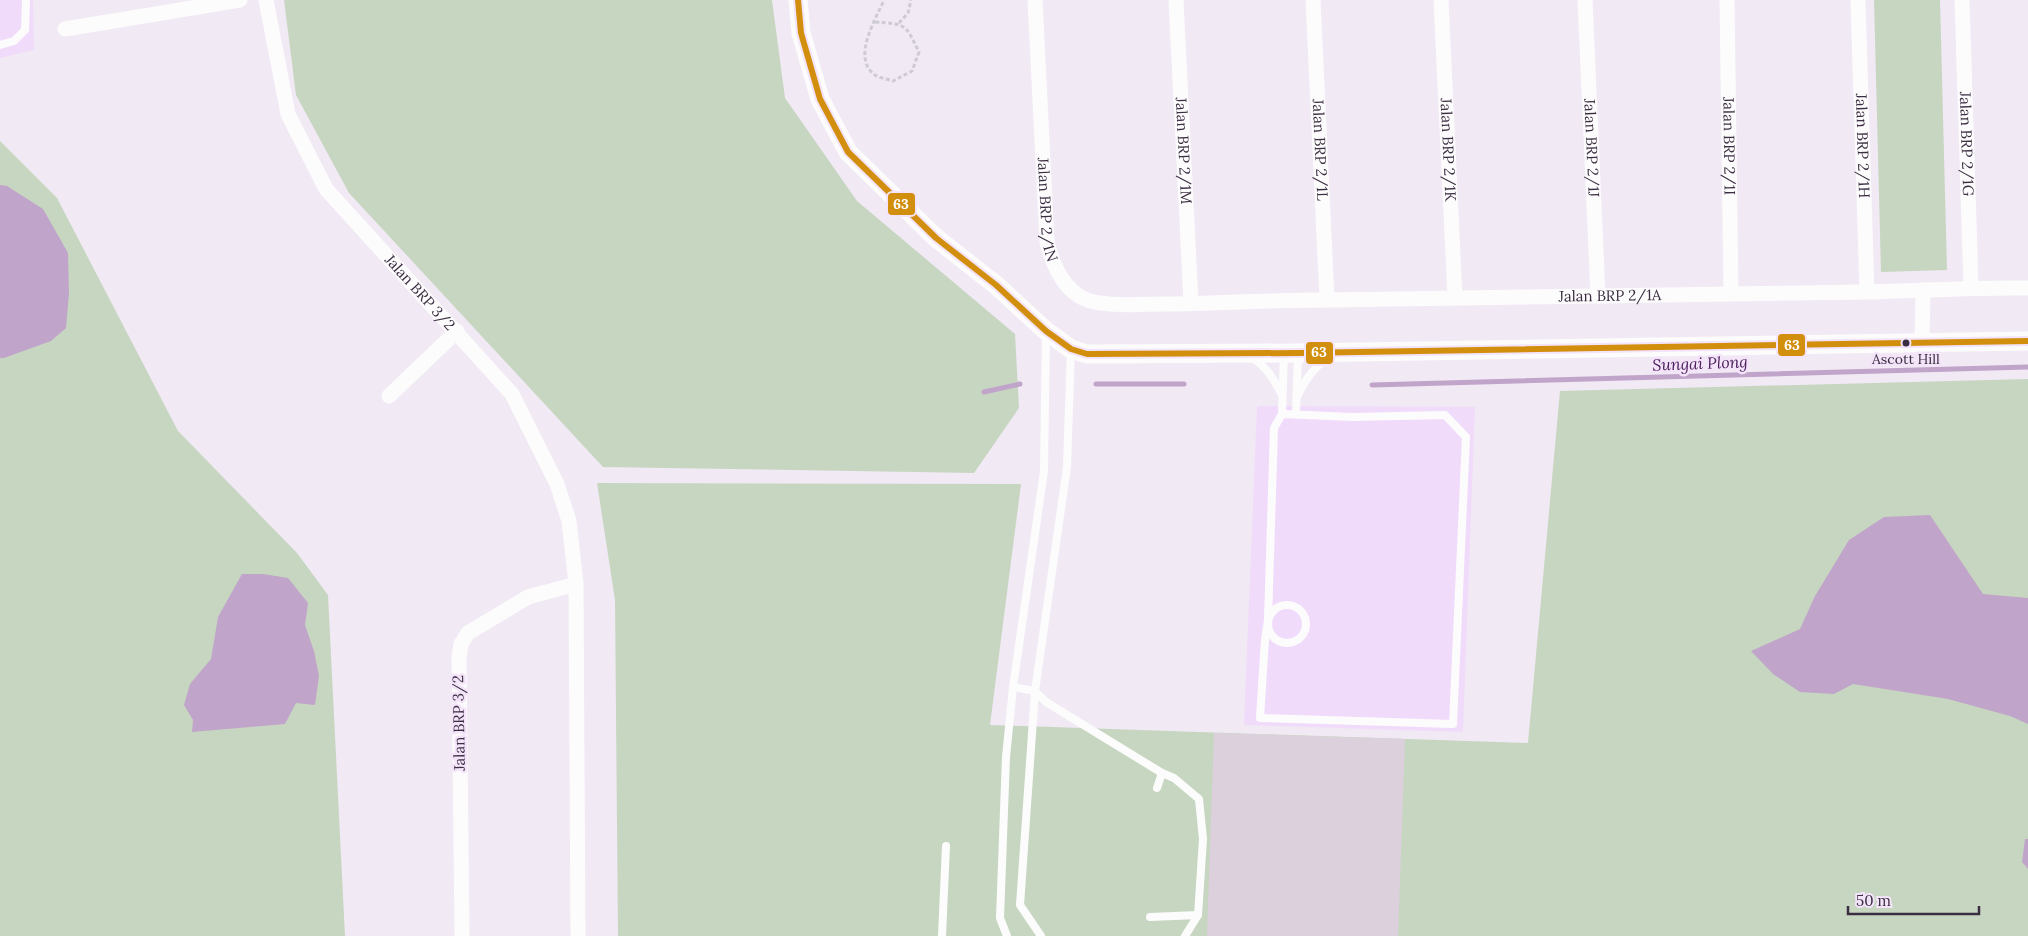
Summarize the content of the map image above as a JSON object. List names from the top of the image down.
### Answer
{
  "streets": {
    "street": [
      "Jalan BRP 2/1G",
      "Jalan BRP 2/1H",
      "Jalan BRP 2/1I",
      "Jalan BRP 2/1J",
      "Jalan BRP 2/1K",
      "Jalan BRP 2/1L",
      "Jalan BRP 2/1M",
      "Jalan BRP 2/1N",
      "Jalan BRP 3/2",
      "Jalan BRP 2/1A"
    ]
  },
  "crossings": [
    ["Jalan BRP 2/1G", "Jalan BRP 2/1A"],
    ["Jalan BRP 2/1H", "Jalan BRP 2/1A"],
    ["Jalan BRP 2/1I", "Jalan BRP 2/1A"],
    ["Jalan BRP 2/1J", "Jalan BRP 2/1A"],
    ["Jalan BRP 2/1K", "Jalan BRP 2/1A"],
    ["Jalan BRP 2/1L", "Jalan BRP 2/1A"],
    ["Jalan BRP 2/1M", "Jalan BRP 2/1N"],
    ["Jalan BRP 2/1M", "Jalan BRP 2/1A"],
    ["Jalan BRP 2/1N", "Jalan BRP 2/1A"]
  ],
  "water": ["Sungai Plong"],
  "places": ["Ascott Hill"],
  "lines": ["transit line 63"],
  "scale_bar": "50 m"
}
